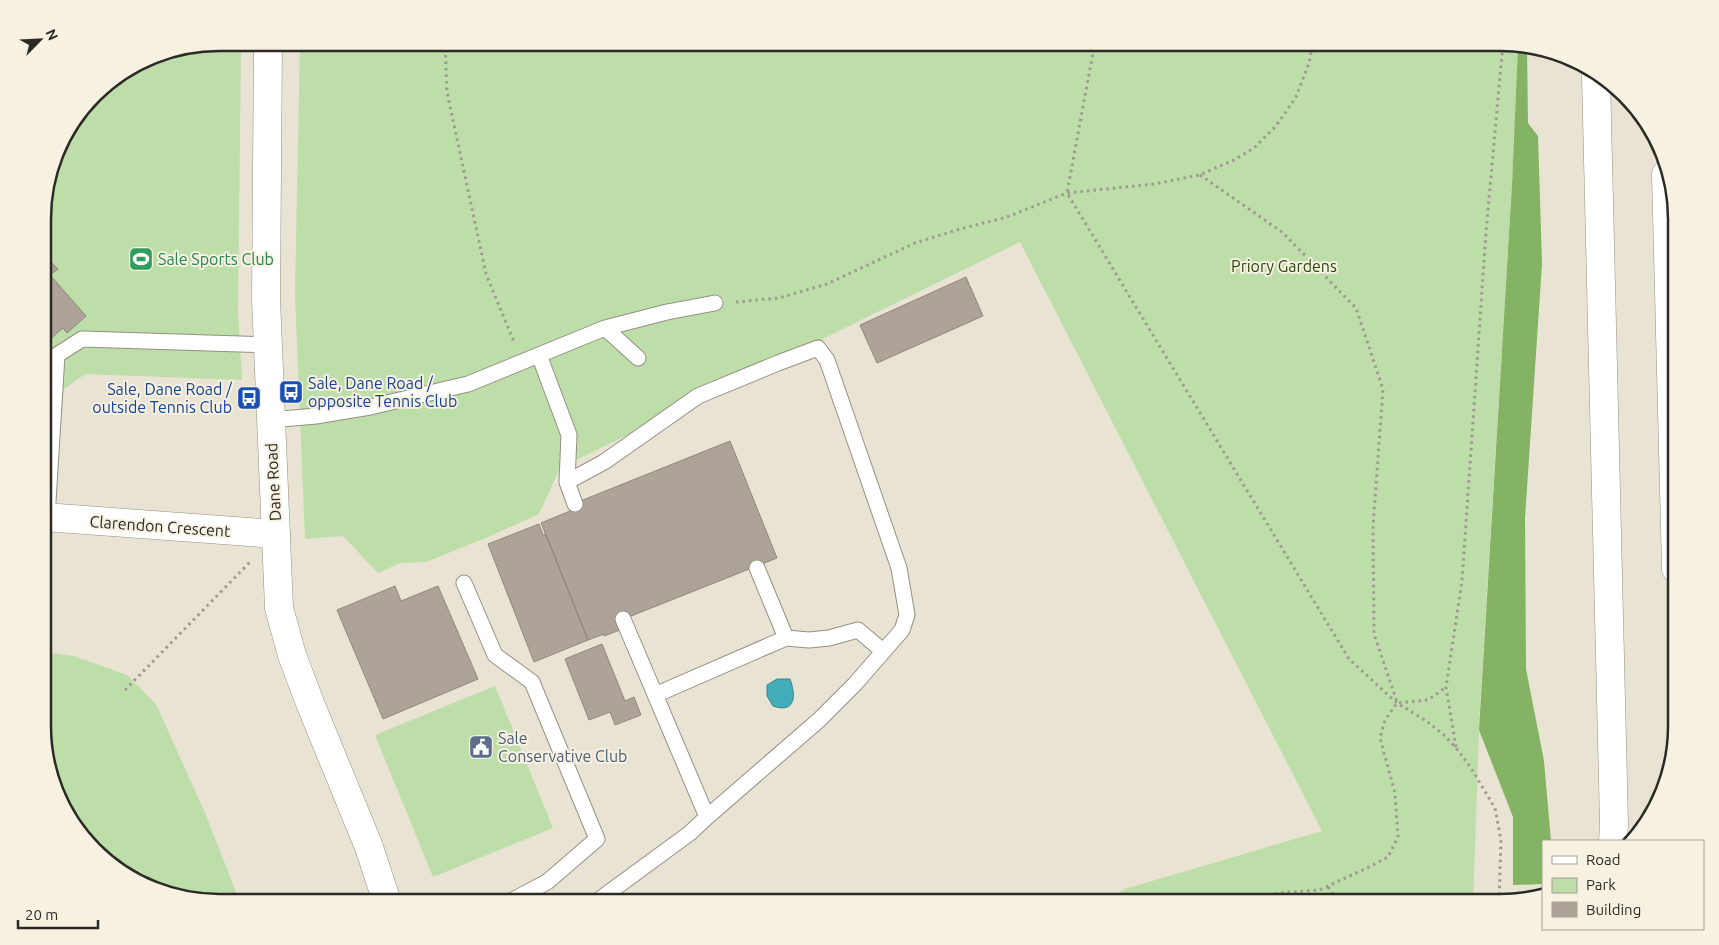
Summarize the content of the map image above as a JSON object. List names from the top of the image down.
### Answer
{
  "streets": {
    "main road": ["Dane Road", "Clarendon Crescent"]
  },
  "crossings": [
    ["Dane Road", "Clarendon Crescent"]
  ],
  "parks": ["Priory Gardens"],
  "places": {
    "sports": ["Sale Sports Club"],
    "bus stop": ["Sale, Dane Road / opposite Tennis Club", "Sale, Dane Road / outside Tennis Club"],
    "public building": ["Sale Conservative Club"]
  },
  "legend": ["Road", "Park", "Building"],
  "scale_bar": "20 m",
  "north": "top right"
}
